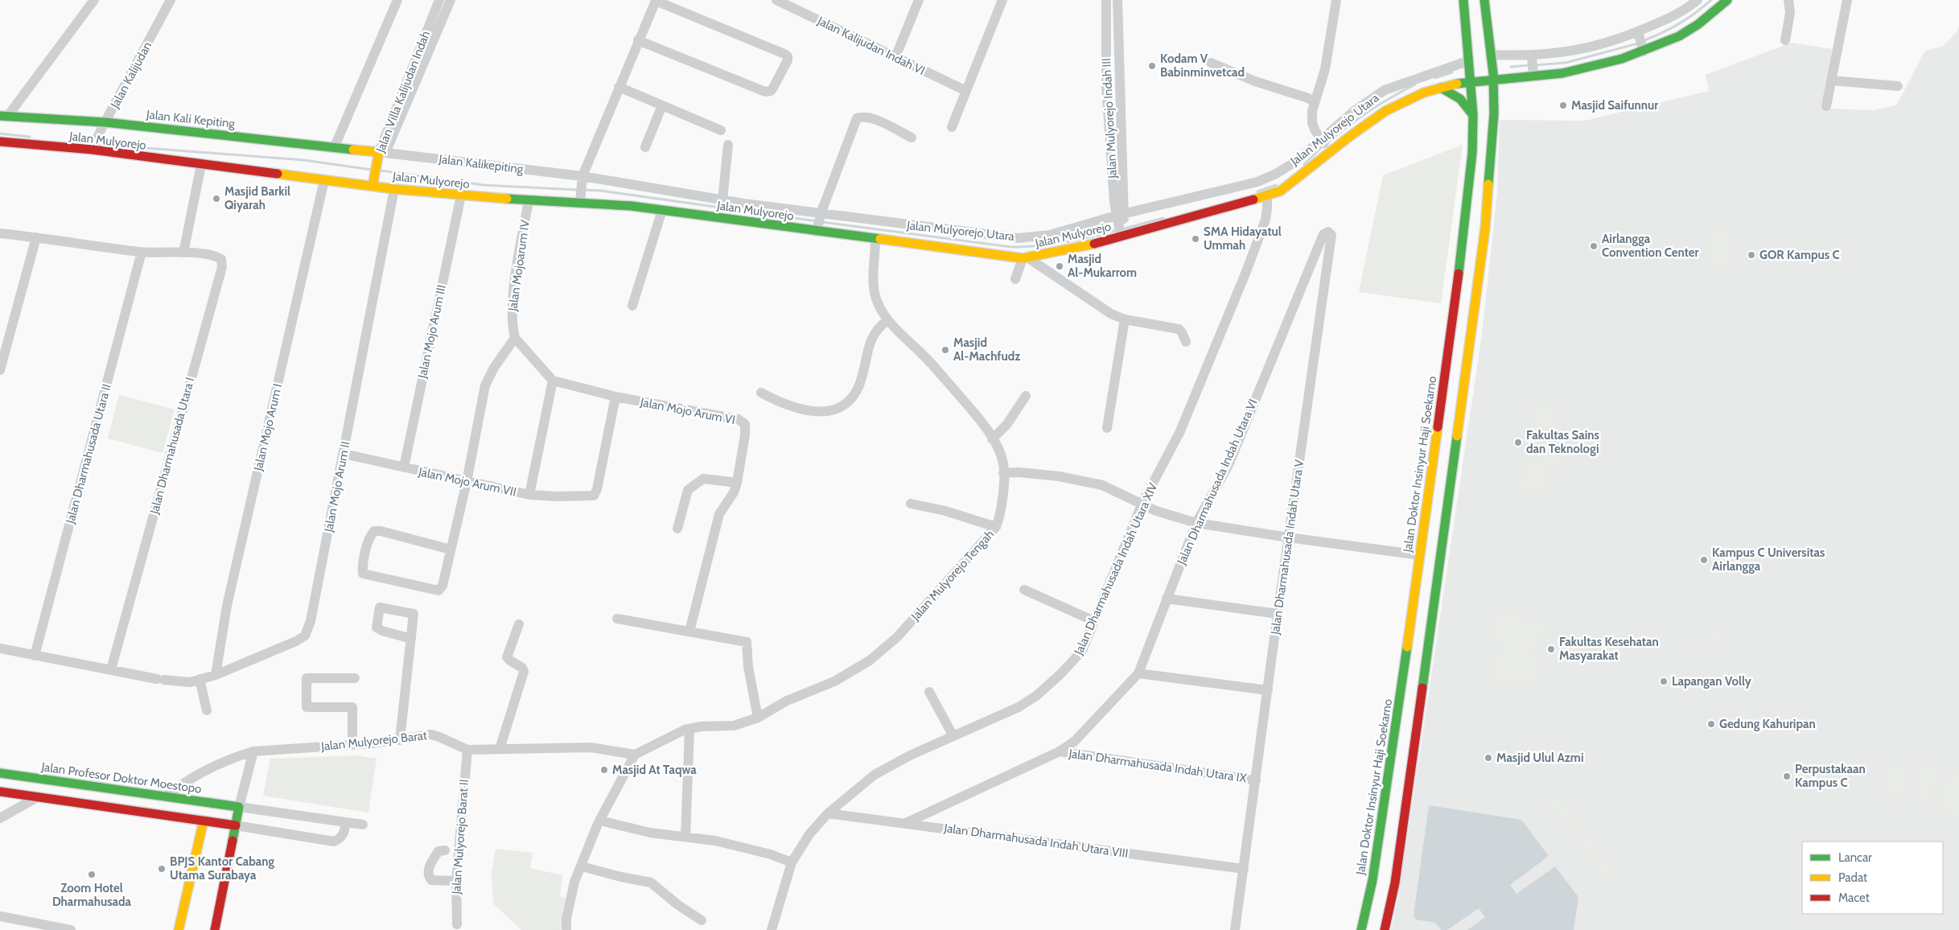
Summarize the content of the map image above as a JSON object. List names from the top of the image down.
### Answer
{
  "streets": {
    "main road": [
      "Jalan Villa Kalijudan Indah",
      "Jalan Kali Kepiting",
      "Jalan Mulyorejo",
      "Jalan Doktor Insinyur Haji Soekarno",
      "Jalan Profesor Doktor Moestopo"
    ],
    "street": [
      "Jalan Kalijudan Indah VI",
      "Jalan Kalijudan",
      "Jalan Mulyorejo Indah III",
      "Jalan Mulyorejo Utara",
      "Jalan Kalikepiting",
      "Jalan Mojoarum IV",
      "Jalan Mojo Arum III",
      "Jalan Mojo Arum VI",
      "Jalan Mojo Arum I",
      "Jalan Dharmahusada Utara I",
      "Jalan Dharmahusada Utara II",
      "Jalan Mojo Arum VII",
      "Jalan Dharmahusada Indah Utara VI",
      "Jalan Mojo Arum II",
      "Jalan Dharmahusada Indah Utara V",
      "Jalan Dharmahusada Indah Utara XIV",
      "Jalan Mulyorejo Tengah",
      "Jalan Mulyorejo Barat",
      "Jalan Dharmahusada Indah Utara IX",
      "Jalan Mulyorejo Barat II",
      "Jalan Dharmahusada Indah Utara VIII"
    ]
  },
  "crossings": [
    ["Jalan Kalijudan", "Jalan Kali Kepiting"],
    ["Jalan Kalijudan", "Jalan Mulyorejo"],
    ["Jalan Villa Kalijudan Indah", "Jalan Kali Kepiting"],
    ["Jalan Villa Kalijudan Indah", "Jalan Mulyorejo"],
    ["Jalan Villa Kalijudan Indah", "Jalan Kalikepiting"],
    ["Jalan Mulyorejo Indah III", "Jalan Mulyorejo Utara"],
    ["Jalan Mulyorejo Indah III", "Jalan Mulyorejo"],
    ["Jalan Kali Kepiting", "Jalan Kalikepiting"],
    ["Jalan Mulyorejo Utara", "Jalan Mulyorejo"],
    ["Jalan Mulyorejo Utara", "Jalan Kalikepiting"],
    ["Jalan Mulyorejo Utara", "Jalan Doktor Insinyur Haji Soekarno"],
    ["Jalan Mulyorejo Utara", "Jalan Mulyorejo Tengah"],
    ["Jalan Mulyorejo", "Jalan Mojoarum IV"],
    ["Jalan Mulyorejo", "Jalan Mojo Arum III"],
    ["Jalan Mulyorejo", "Jalan Mojo Arum I"],
    ["Jalan Mulyorejo", "Jalan Doktor Insinyur Haji Soekarno"],
    ["Jalan Mulyorejo", "Jalan Mojo Arum II"],
    ["Jalan Mulyorejo", "Jalan Dharmahusada Indah Utara XIV"],
    ["Jalan Mulyorejo", "Jalan Mulyorejo Tengah"],
    ["Jalan Mojo Arum III", "Jalan Mojo Arum VII"],
    ["Jalan Mojo Arum VI", "Jalan Mojo Arum VII"],
    ["Jalan Mojo Arum I", "Jalan Mojo Arum II"],
    ["Jalan Dharmahusada Utara I", "Jalan Dharmahusada Utara II"],
    ["Jalan Dharmahusada Utara I", "Jalan Mojo Arum II"],
    ["Jalan Dharmahusada Utara II", "Jalan Mojo Arum II"],
    ["Jalan Mojo Arum VII", "Jalan Mojo Arum II"],
    ["Jalan Dharmahusada Indah Utara VI", "Jalan Dharmahusada Indah Utara V"],
    ["Jalan Dharmahusada Indah Utara VI", "Jalan Dharmahusada Indah Utara IX"],
    ["Jalan Dharmahusada Indah Utara VI", "Jalan Dharmahusada Indah Utara VIII"],
    ["Jalan Dharmahusada Indah Utara V", "Jalan Dharmahusada Indah Utara IX"],
    ["Jalan Dharmahusada Indah Utara V", "Jalan Dharmahusada Indah Utara VIII"],
    ["Jalan Dharmahusada Indah Utara XIV", "Jalan Dharmahusada Indah Utara VIII"],
    ["Jalan Mulyorejo Tengah", "Jalan Mulyorejo Barat"],
    ["Jalan Mulyorejo Barat", "Jalan Profesor Doktor Moestopo"],
    ["Jalan Mulyorejo Barat", "Jalan Mulyorejo Barat II"]
  ],
  "places": [
    "Kodam V Babinminvetcad",
    "Masjid Saifunnur",
    "Masjid Barkil Qiyarah",
    "SMA Hidayatul Ummah",
    "Airlangga Convention Center",
    "GOR Kampus C",
    "Masjid Al-Mukarrom",
    "Masjid Al-Machfudz",
    "Fakultas Sains dan Teknologi",
    "Kampus C Universitas Airlangga",
    "Fakultas Kesehatan Masyarakat",
    "Lapangan Volly",
    "Gedung Kahuripan",
    "Masjid Ulul Azmi",
    "Masjid At Taqwa",
    "Perpustakaan Kampus C",
    "BPJS Kantor Cabang Utama Surabaya",
    "Zoom Hotel Dharmahusada"
  ],
  "legend": ["Lancar", "Padat", "Macet"]
}
